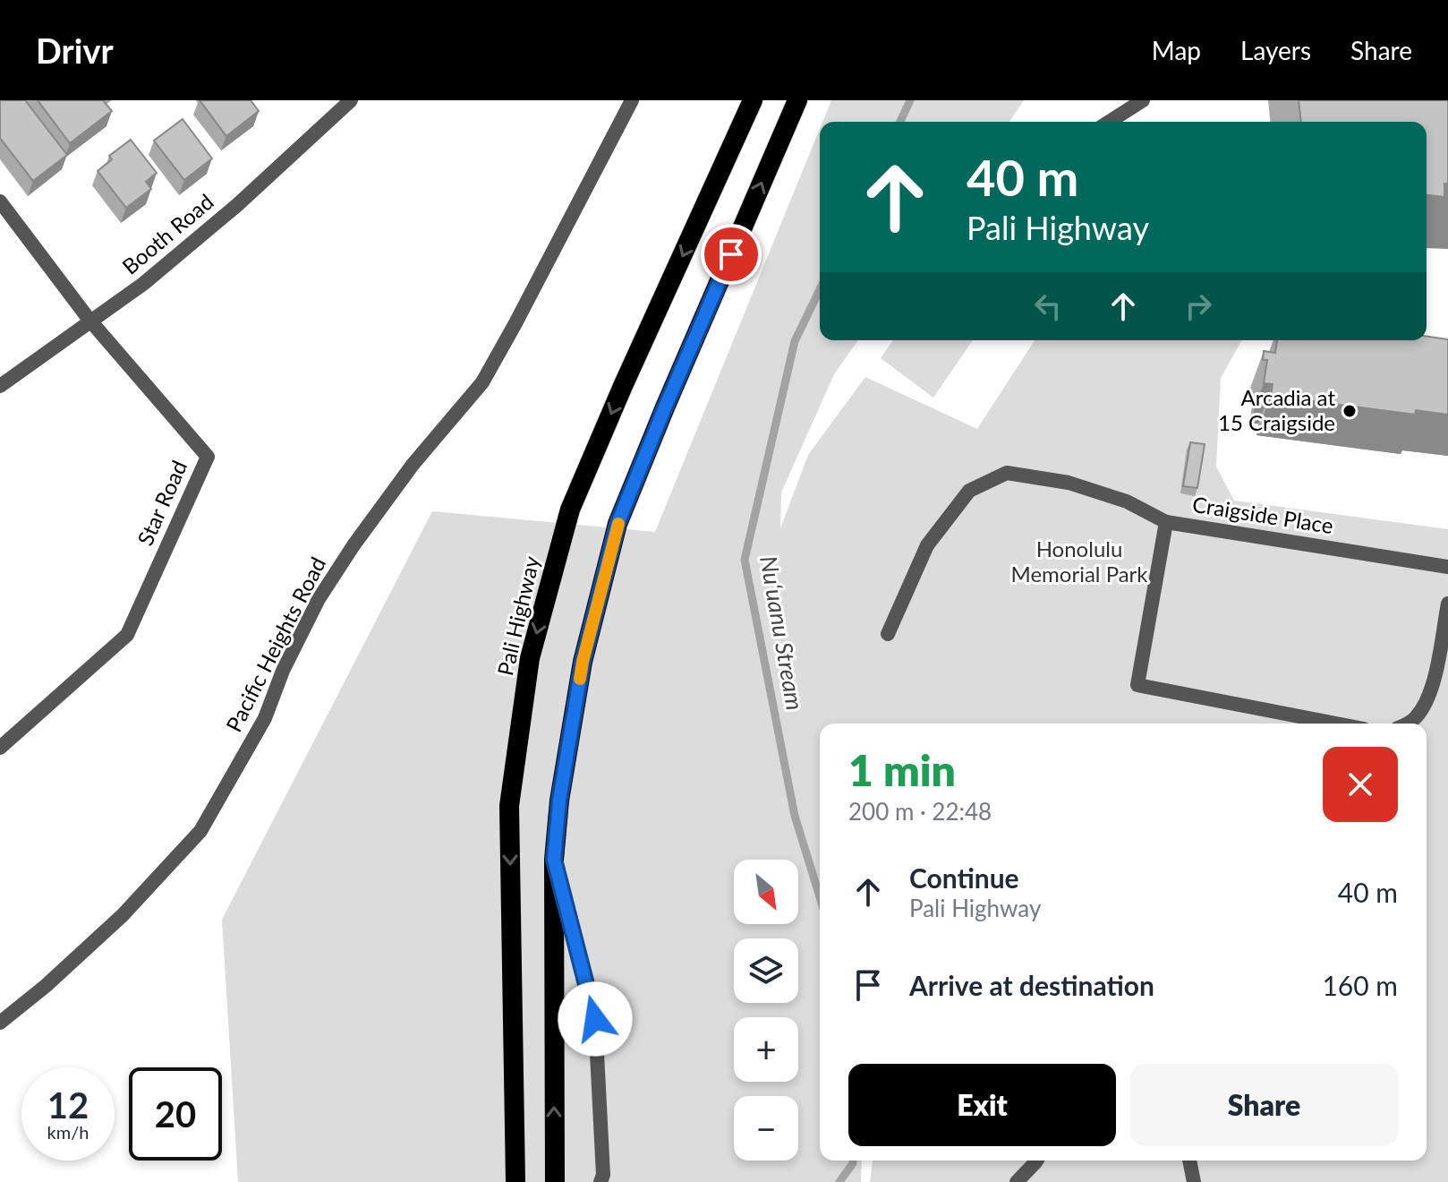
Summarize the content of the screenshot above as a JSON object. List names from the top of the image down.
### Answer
{
  "streets": {
    "highway": ["Pali Highway"],
    "street": [
      "Booth Road",
      "Star Road",
      "Craigside Place",
      "Pacific Heights Road"
    ]
  },
  "crossings": [
    ["Booth Road", "Star Road"]
  ],
  "water": ["Nuʻuanu Stream"],
  "parks": ["Honolulu Memorial Park"],
  "places": ["Arcadia at 15 Craigside"],
  "north": "bottom right",
  "page": {
    "header": "Drivr",
    "nav": ["Map", "Layers", "Share"],
    "turn": ["40 m", "Pali Highway"],
    "heading": ["1 min", "200 m · 22:48"],
    "list": [
      {
        "name": "Continue",
        "note": "Pali Highway",
        "value": "40 m"
      },
      {
        "name": "Arrive at destination",
        "value": "160 m"
      }
    ],
    "map_buttons": ["+", "−"],
    "buttons": ["Exit", "Share"],
    "speed": "12 km/h",
    "limit": "20"
  }
}
